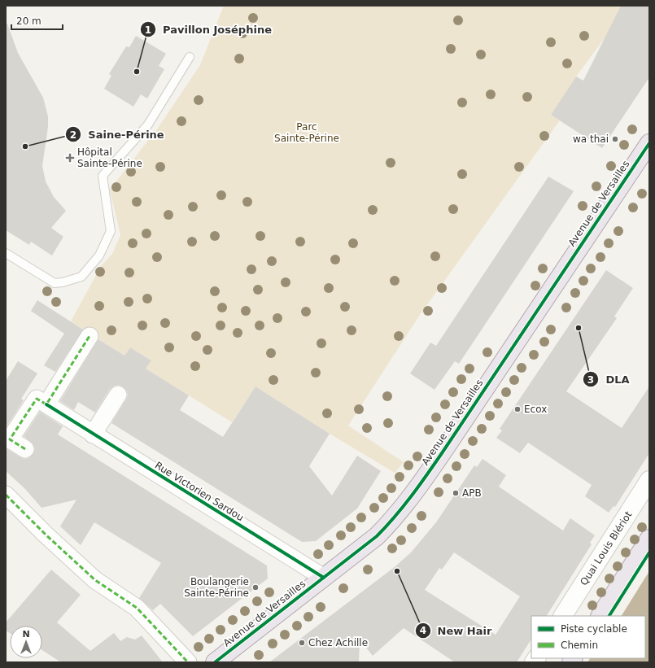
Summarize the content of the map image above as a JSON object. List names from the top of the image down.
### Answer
{
  "streets": {
    "main road": ["Avenue de Versailles"],
    "street": ["Rue Victorien Sardou", "Quai Louis Blériot"]
  },
  "crossings": [
    ["Avenue de Versailles", "Rue Victorien Sardou"]
  ],
  "parks": ["Parc Sainte-Périne"],
  "places": {
    "other": [
      "Pavillon Joséphine",
      "wa thai",
      "Saine-Périne",
      "DLA",
      "Ecox",
      "APB",
      "New Hair",
      "Boulangerie Sainte-Périne",
      "Chez Achille"
    ],
    "health": ["Hôpital Sainte-Périne"]
  },
  "legend": ["Piste cyclable", "Chemin"],
  "scale_bar": "20 m",
  "north": "top"
}
